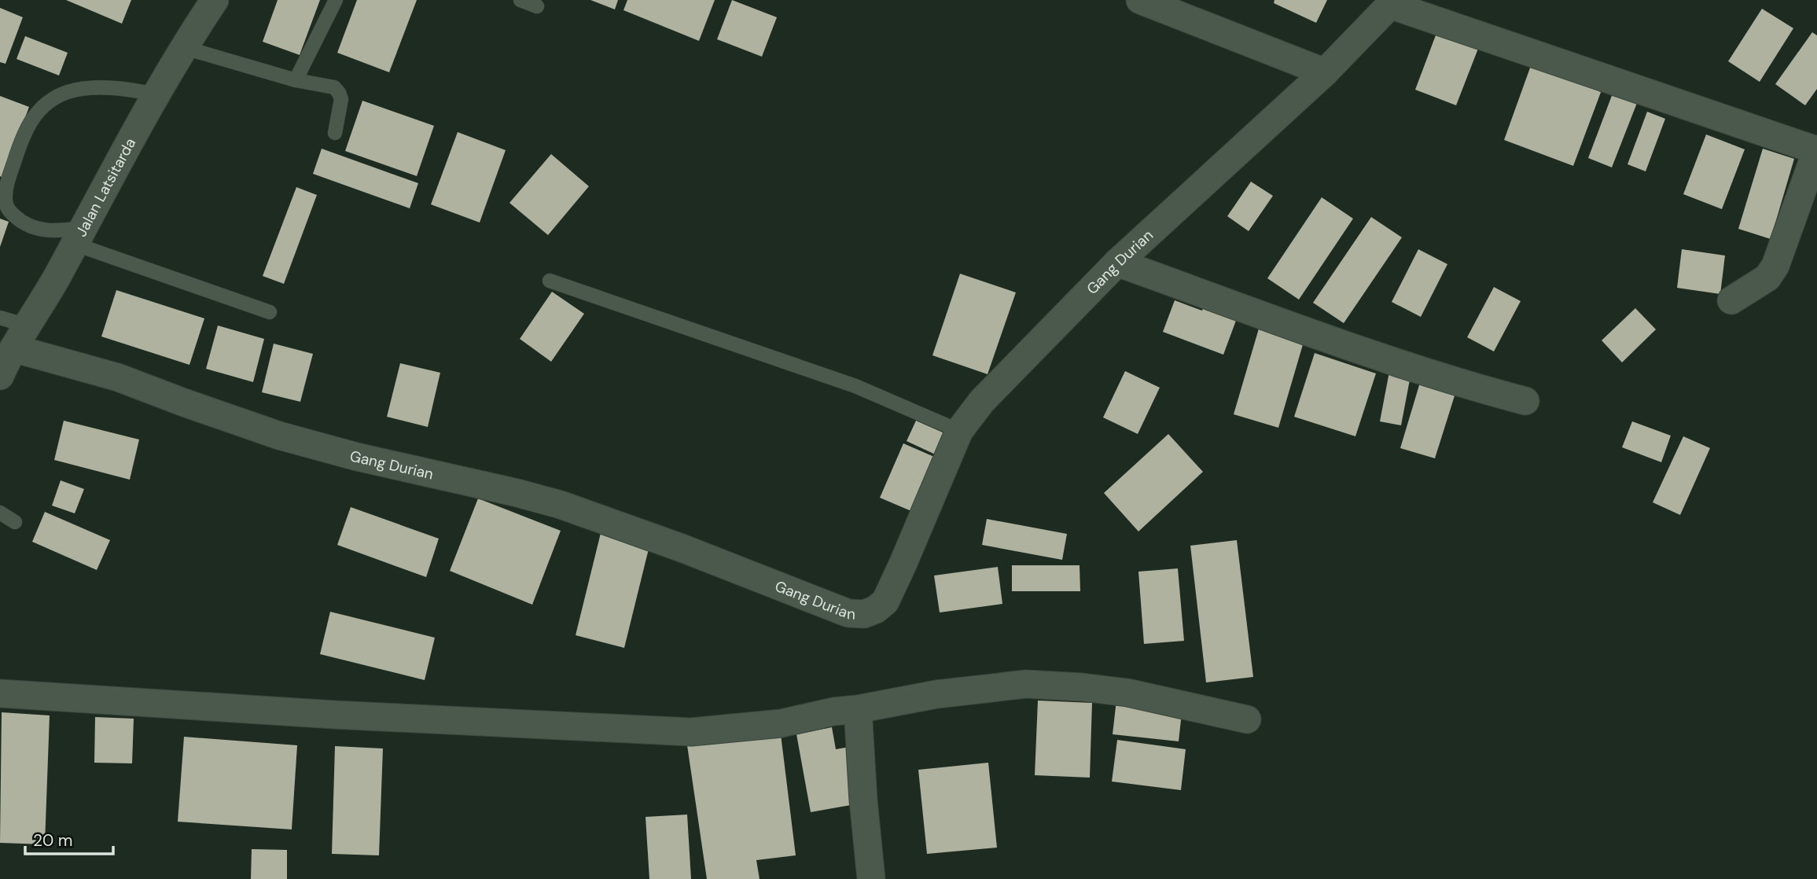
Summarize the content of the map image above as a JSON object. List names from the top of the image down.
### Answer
{
  "streets": {
    "street": ["Jalan Latsitarda", "Gang Durian"]
  },
  "crossings": [
    ["Jalan Latsitarda", "Gang Durian"]
  ],
  "scale_bar": "20 m"
}
